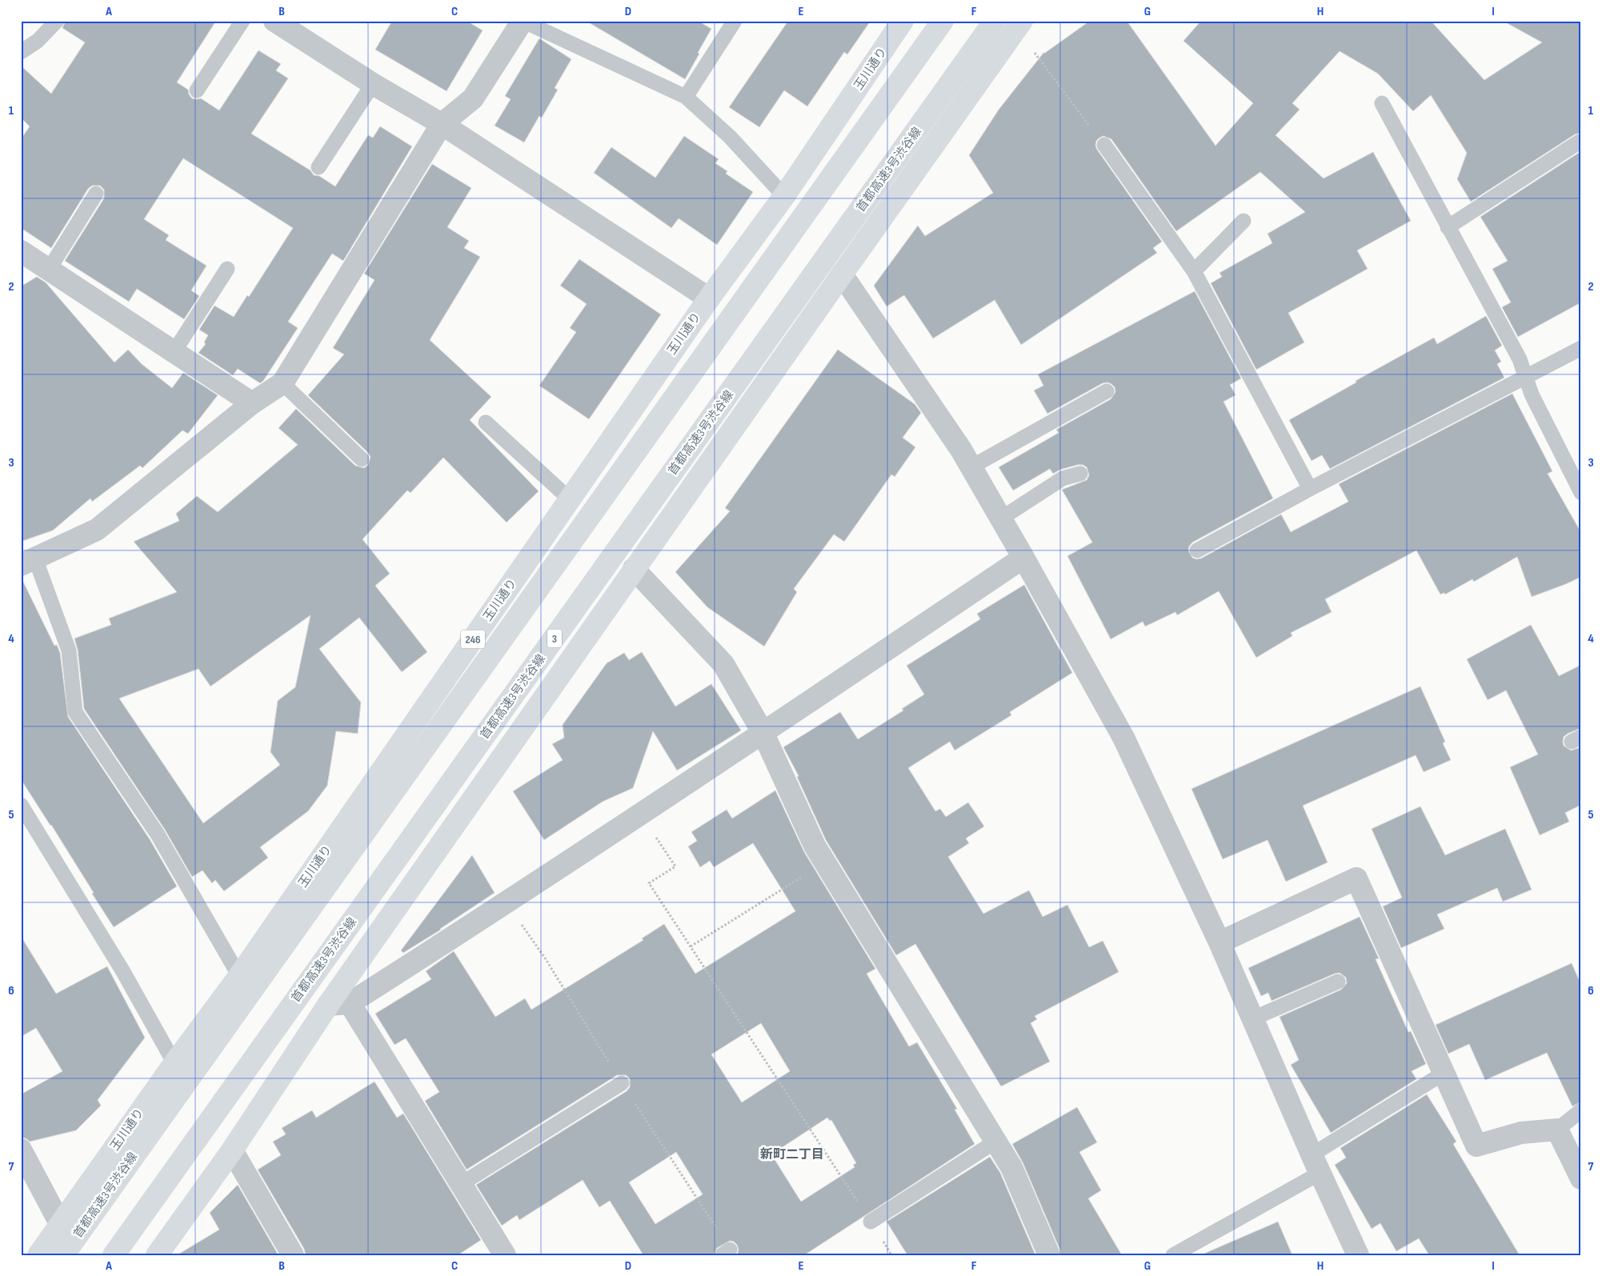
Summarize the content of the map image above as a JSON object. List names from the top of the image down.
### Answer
{
  "streets": {
    "highway": [
      "玉川通り",
      "首都高速3号渋谷線",
      "3",
      "246"
    ]
  },
  "districts": ["新町二丁目"],
  "grid": {
    "columns": [
      "A",
      "B",
      "C",
      "D",
      "E",
      "F",
      "G",
      "H",
      "I"
    ],
    "rows": [
      "1",
      "2",
      "3",
      "4",
      "5",
      "6",
      "7"
    ]
  }
}
